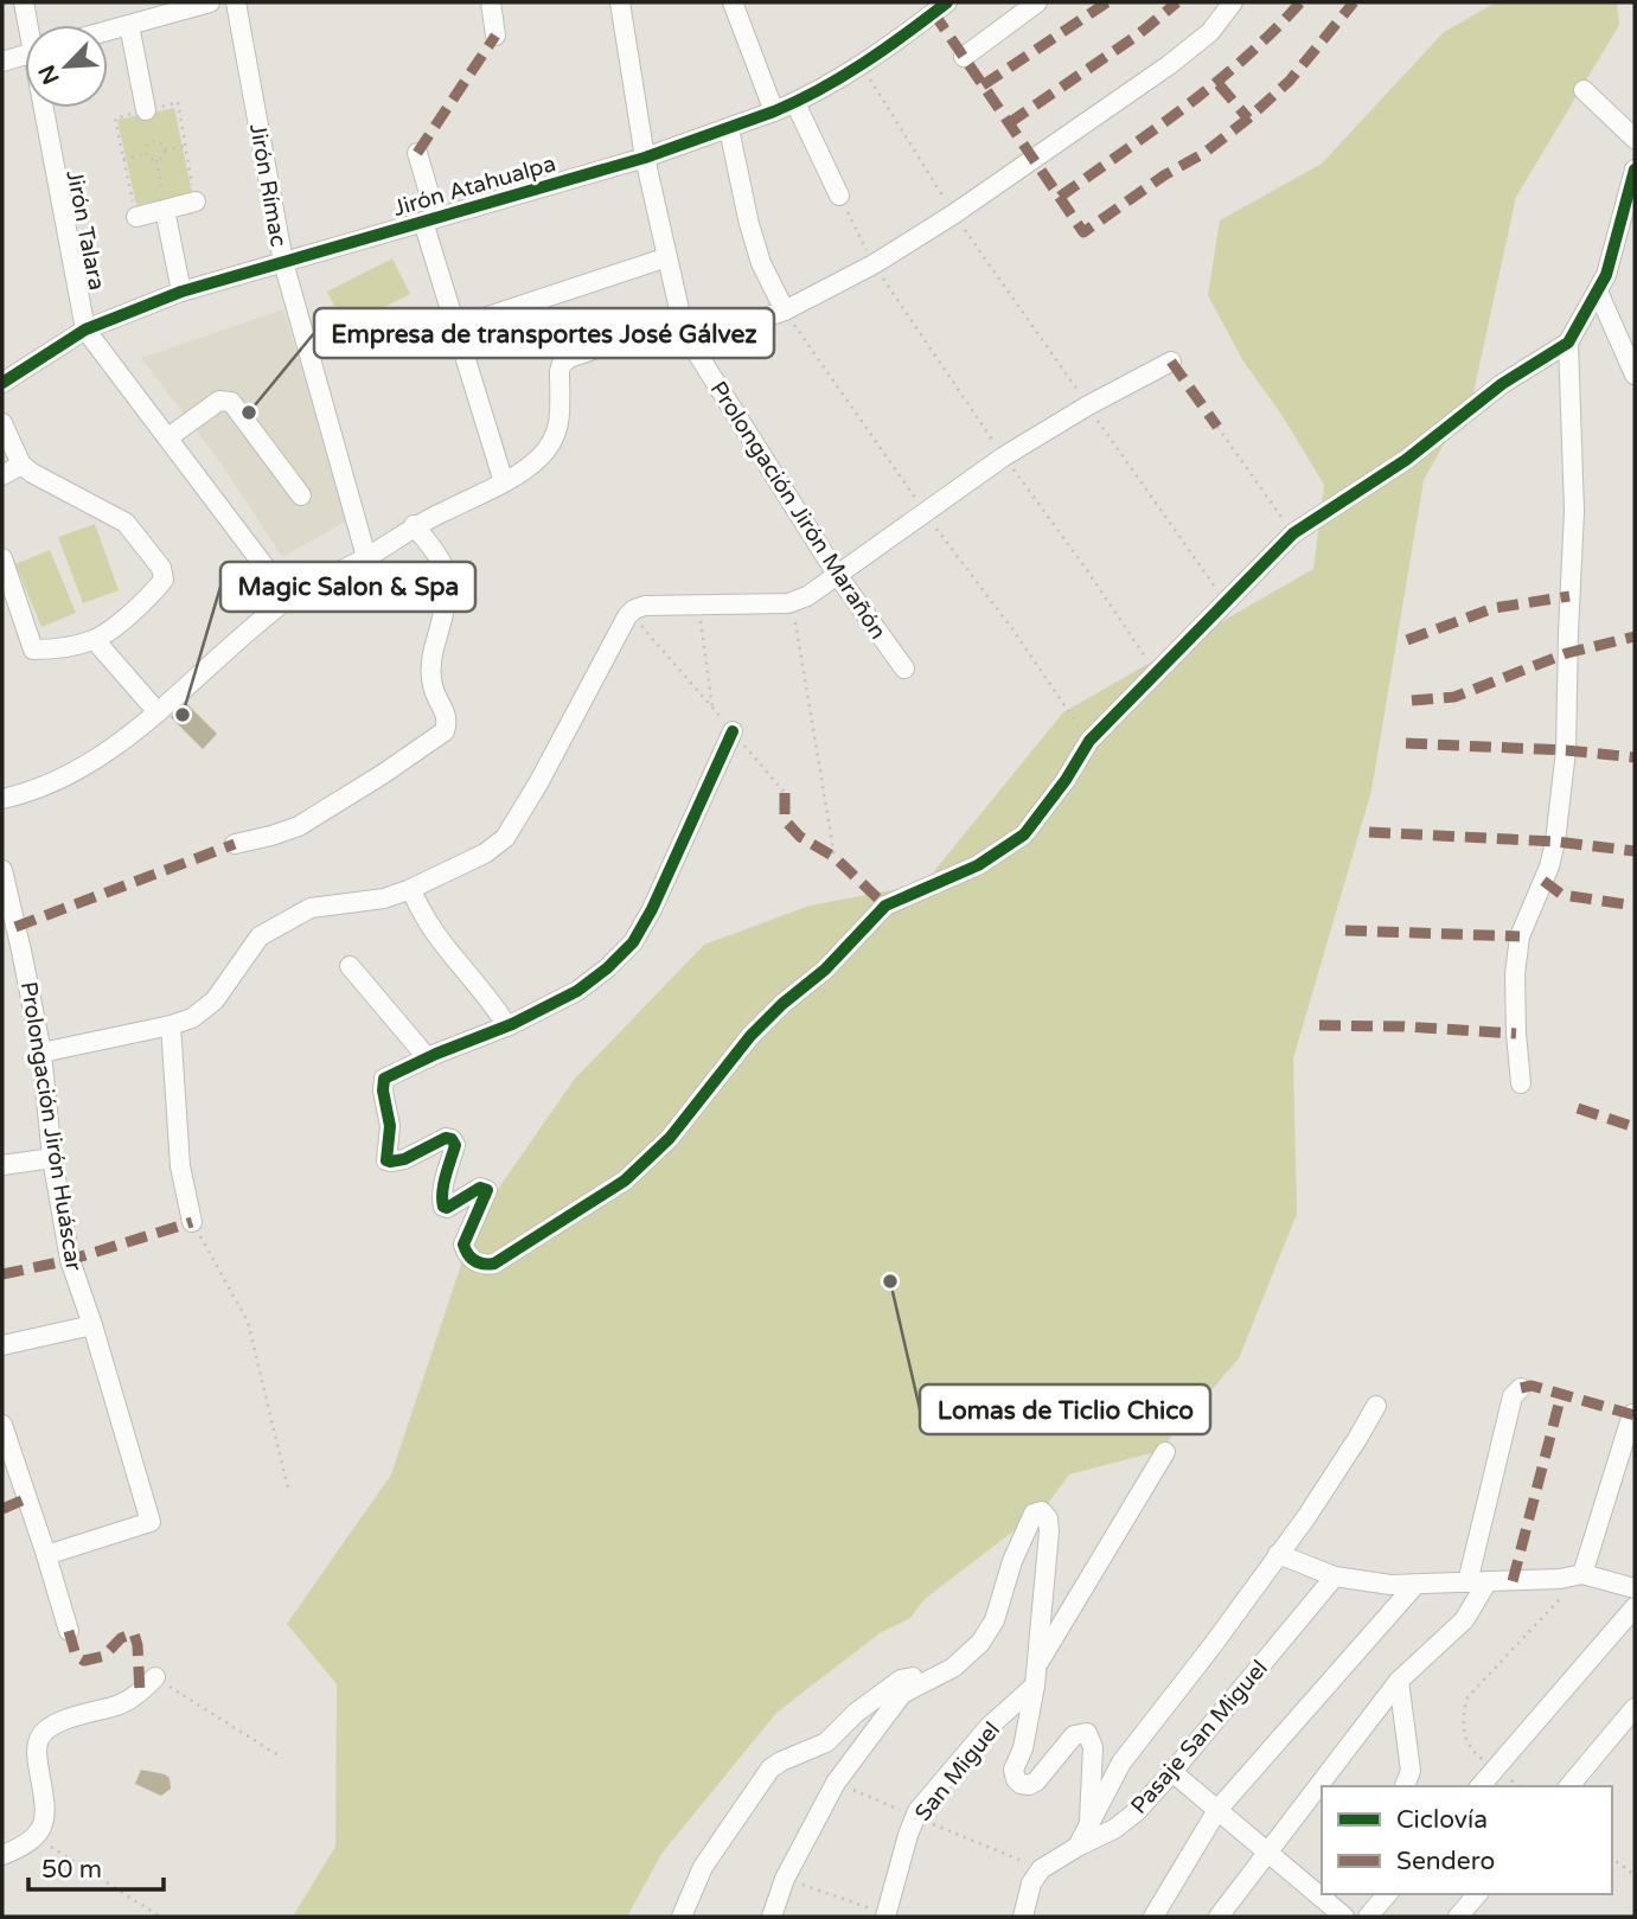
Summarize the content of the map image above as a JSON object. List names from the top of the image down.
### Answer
{
  "streets": {
    "street": [
      "Jirón Rímac",
      "Jirón Atahualpa",
      "Jirón Talara",
      "Prolongación Jirón Marañón",
      "Prolongación Jirón Huáscar",
      "Pasaje San Miguel",
      "San Miguel"
    ]
  },
  "crossings": [
    ["Jirón Rímac", "Jirón Atahualpa"],
    ["Jirón Atahualpa", "Jirón Talara"],
    ["Jirón Atahualpa", "Prolongación Jirón Marañón"]
  ],
  "places": ["Empresa de transportes José Gálvez", "Magic Salon & Spa", "Lomas de Ticlio Chico"],
  "legend": ["Ciclovía", "Sendero"],
  "scale_bar": "50 m",
  "north": "bottom left"
}
